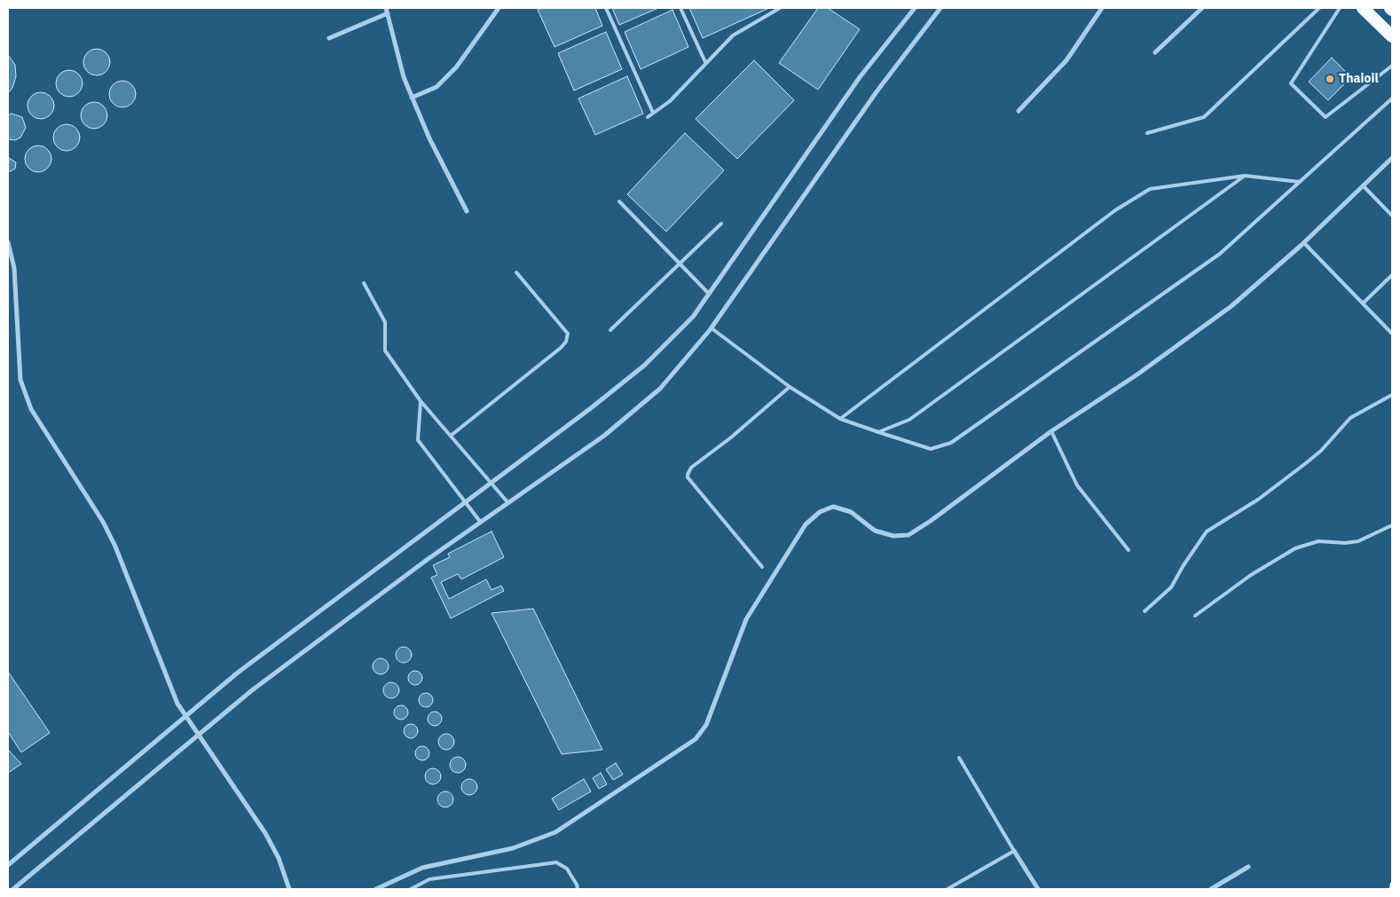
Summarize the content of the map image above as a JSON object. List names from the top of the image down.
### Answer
{
  "places": ["Thaioil"]
}
